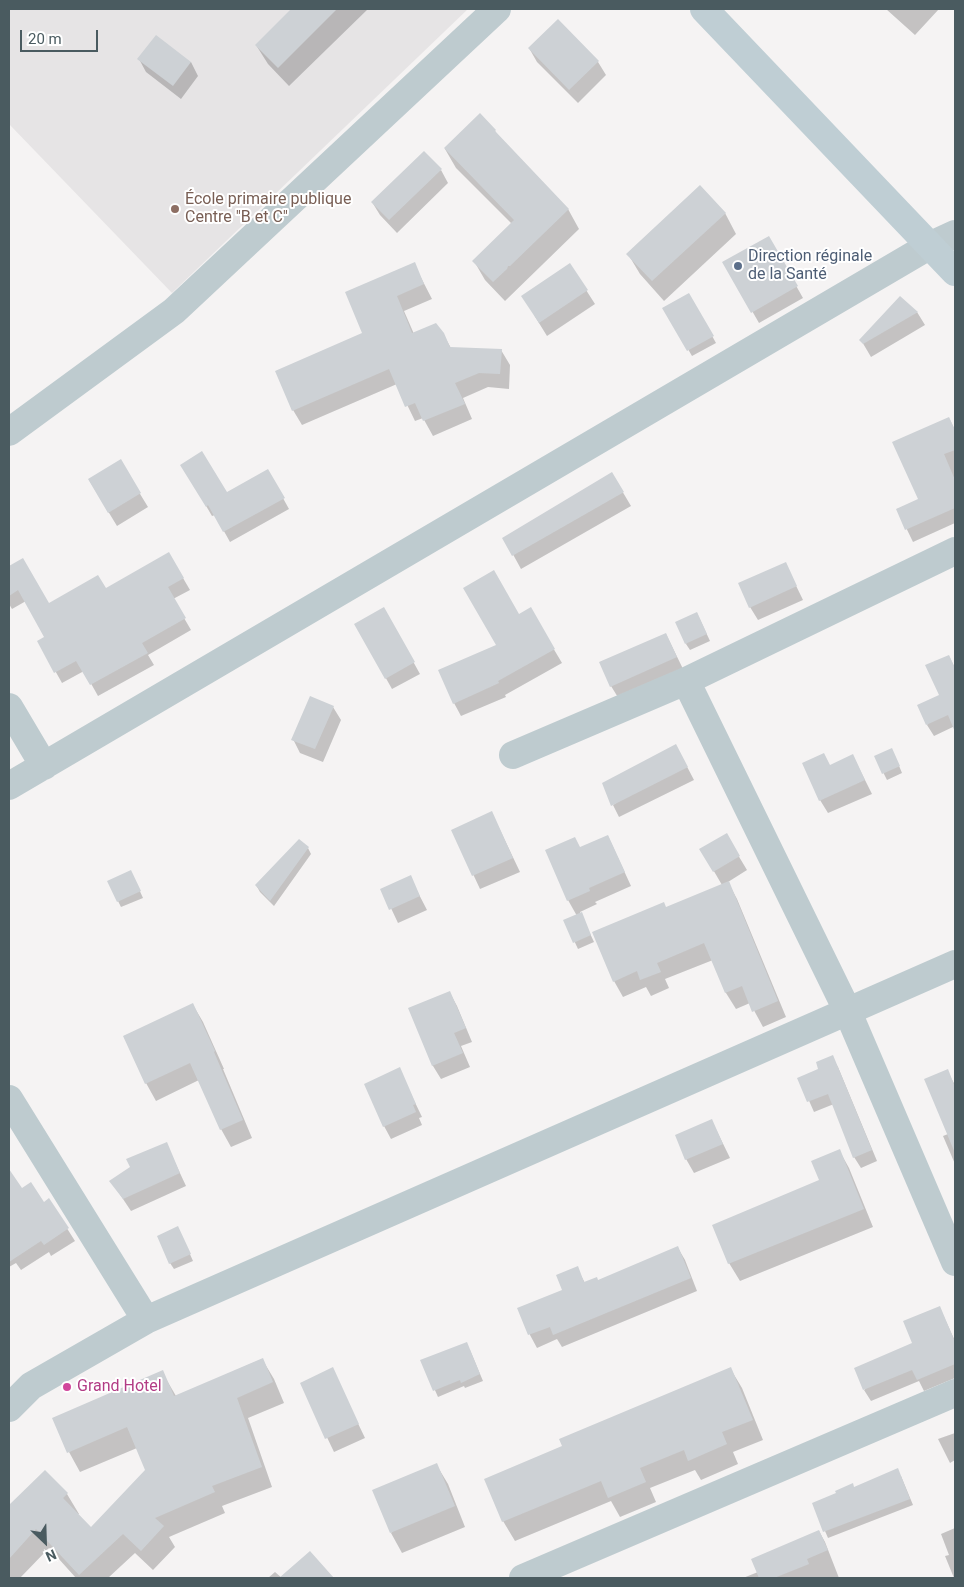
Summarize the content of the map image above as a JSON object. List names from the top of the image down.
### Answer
{
  "places": ["École primaire publique Centre \"B et C\"", "Direction réginale de la Santé", "Grand Hotel"],
  "scale_bar": "20 m",
  "north": "bottom right"
}
